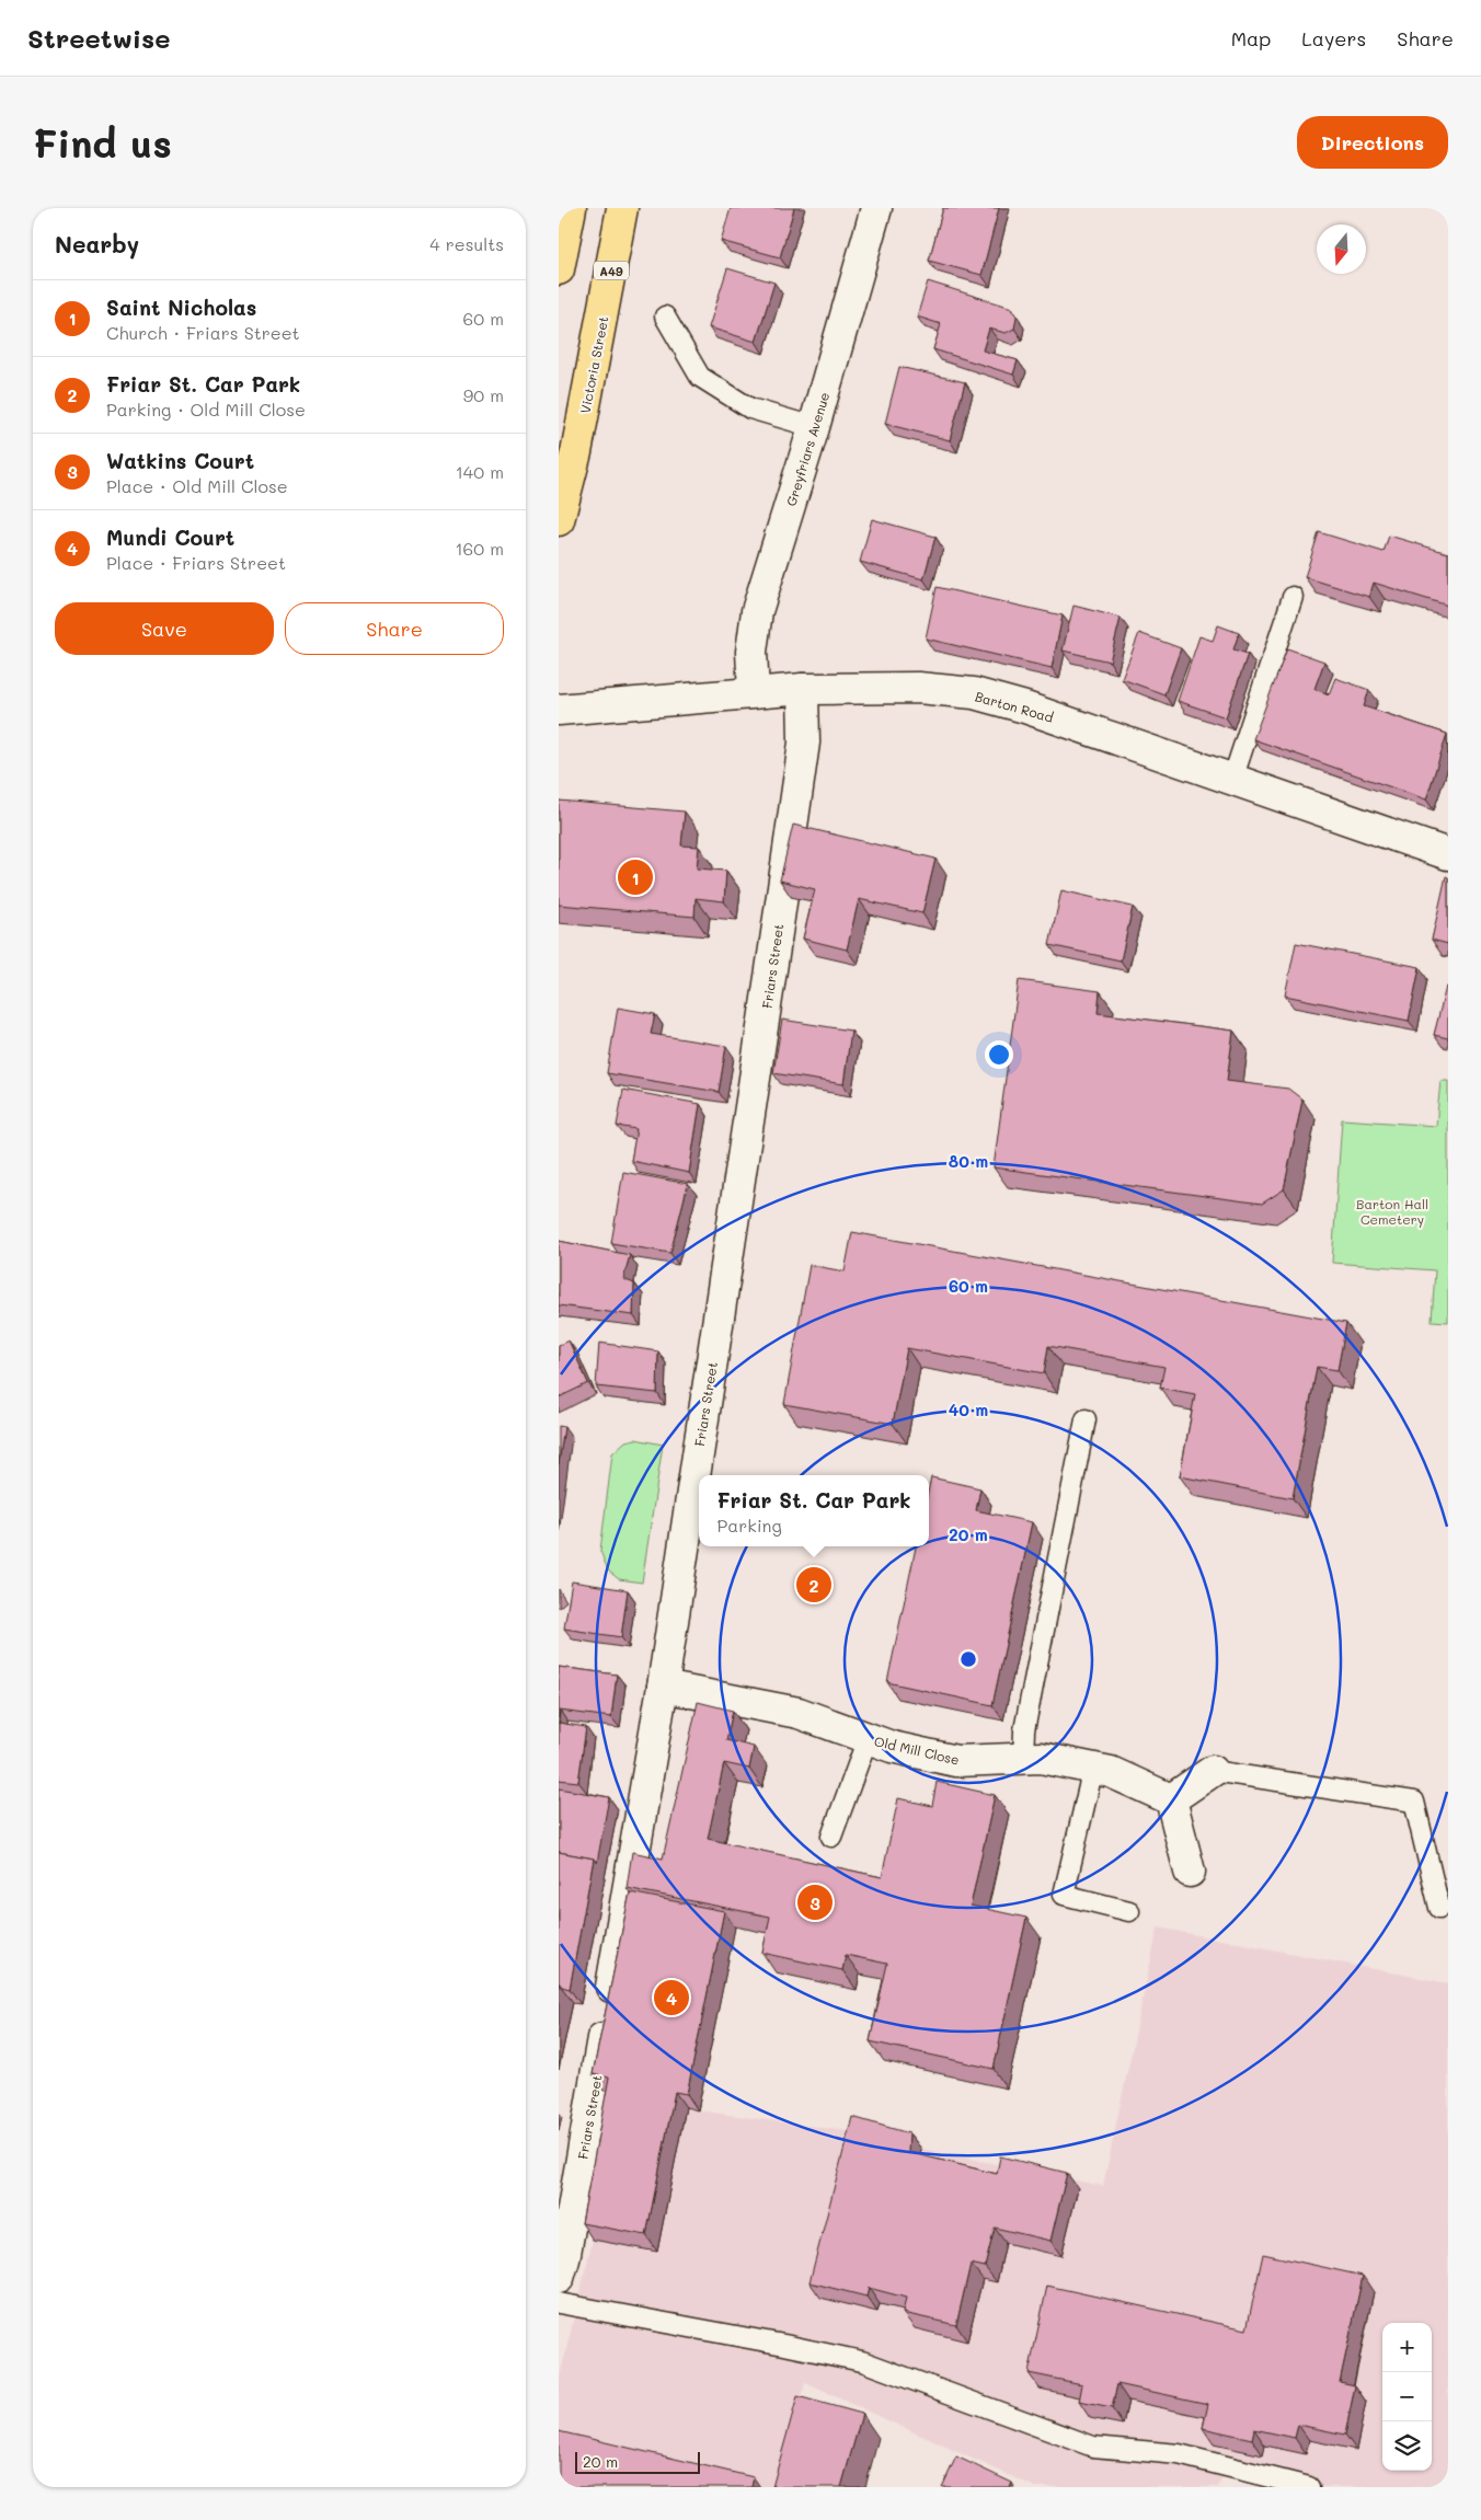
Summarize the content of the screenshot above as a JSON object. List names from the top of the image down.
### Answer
{
  "streets": {
    "highway": ["A49", "Victoria Street"],
    "street": [
      "Greyfriars Avenue",
      "Barton Road",
      "Friars Street",
      "Old Mill Close"
    ]
  },
  "crossings": [
    ["Greyfriars Avenue", "Barton Road"],
    ["Barton Road", "Friars Street"],
    ["Friars Street", "Old Mill Close"]
  ],
  "parks": ["Barton Hall Cemetery"],
  "scale_bar": "20 m",
  "north": "bottom",
  "page": {
    "header": "Streetwise",
    "nav": ["Map", "Layers", "Share"],
    "buttons": [
      "Directions",
      ["Save", "Share"]
    ],
    "title": "Find us",
    "heading": ["Nearby", "4 results"],
    "list": [
      {
        "mark": "1",
        "name": "Saint Nicholas",
        "note": "Church · Friars Street",
        "value": "60 m"
      },
      {
        "mark": "2",
        "name": "Friar St. Car Park",
        "note": "Parking · Old Mill Close",
        "value": "90 m"
      },
      {
        "mark": "3",
        "name": "Watkins Court",
        "note": "Place · Old Mill Close",
        "value": "140 m"
      },
      {
        "mark": "4",
        "name": "Mundi Court",
        "note": "Place · Friars Street",
        "value": "160 m"
      }
    ],
    "pins": [
      "1",
      "2",
      "3",
      "4"
    ],
    "popup": ["Friar St. Car Park", "Parking"],
    "map_buttons": ["+", "−"],
    "scale": "20 m"
  },
  "rings": [
    "80 m",
    "60 m",
    "40 m",
    "20 m"
  ]
}
